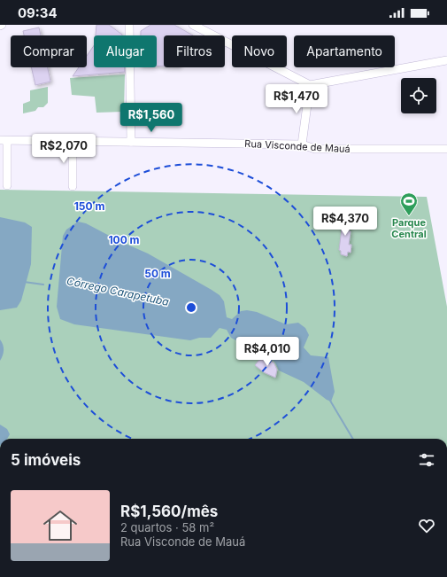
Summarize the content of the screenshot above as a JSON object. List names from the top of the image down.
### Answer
{
  "streets": {
    "street": ["Rua Visconde de Mauá"]
  },
  "water": ["Córrego Carapetuba"],
  "places": {
    "sports": ["Parque Central"]
  },
  "page": {
    "status": "09:34",
    "chip": [
      "Comprar",
      "Alugar",
      "Filtros",
      "Novo",
      "Apartamento"
    ],
    "price": [
      "R$1,470",
      "R$1,560",
      "R$2,070",
      "R$4,370",
      "R$4,010"
    ],
    "heading": "5 imóveis",
    "list": [
      {
        "name": "R$1,560/mês",
        "note": "2 quartos · 58 m² · Rua Visconde de Mauá"
      }
    ]
  },
  "rings": ["150 m", "100 m", "50 m"]
}
